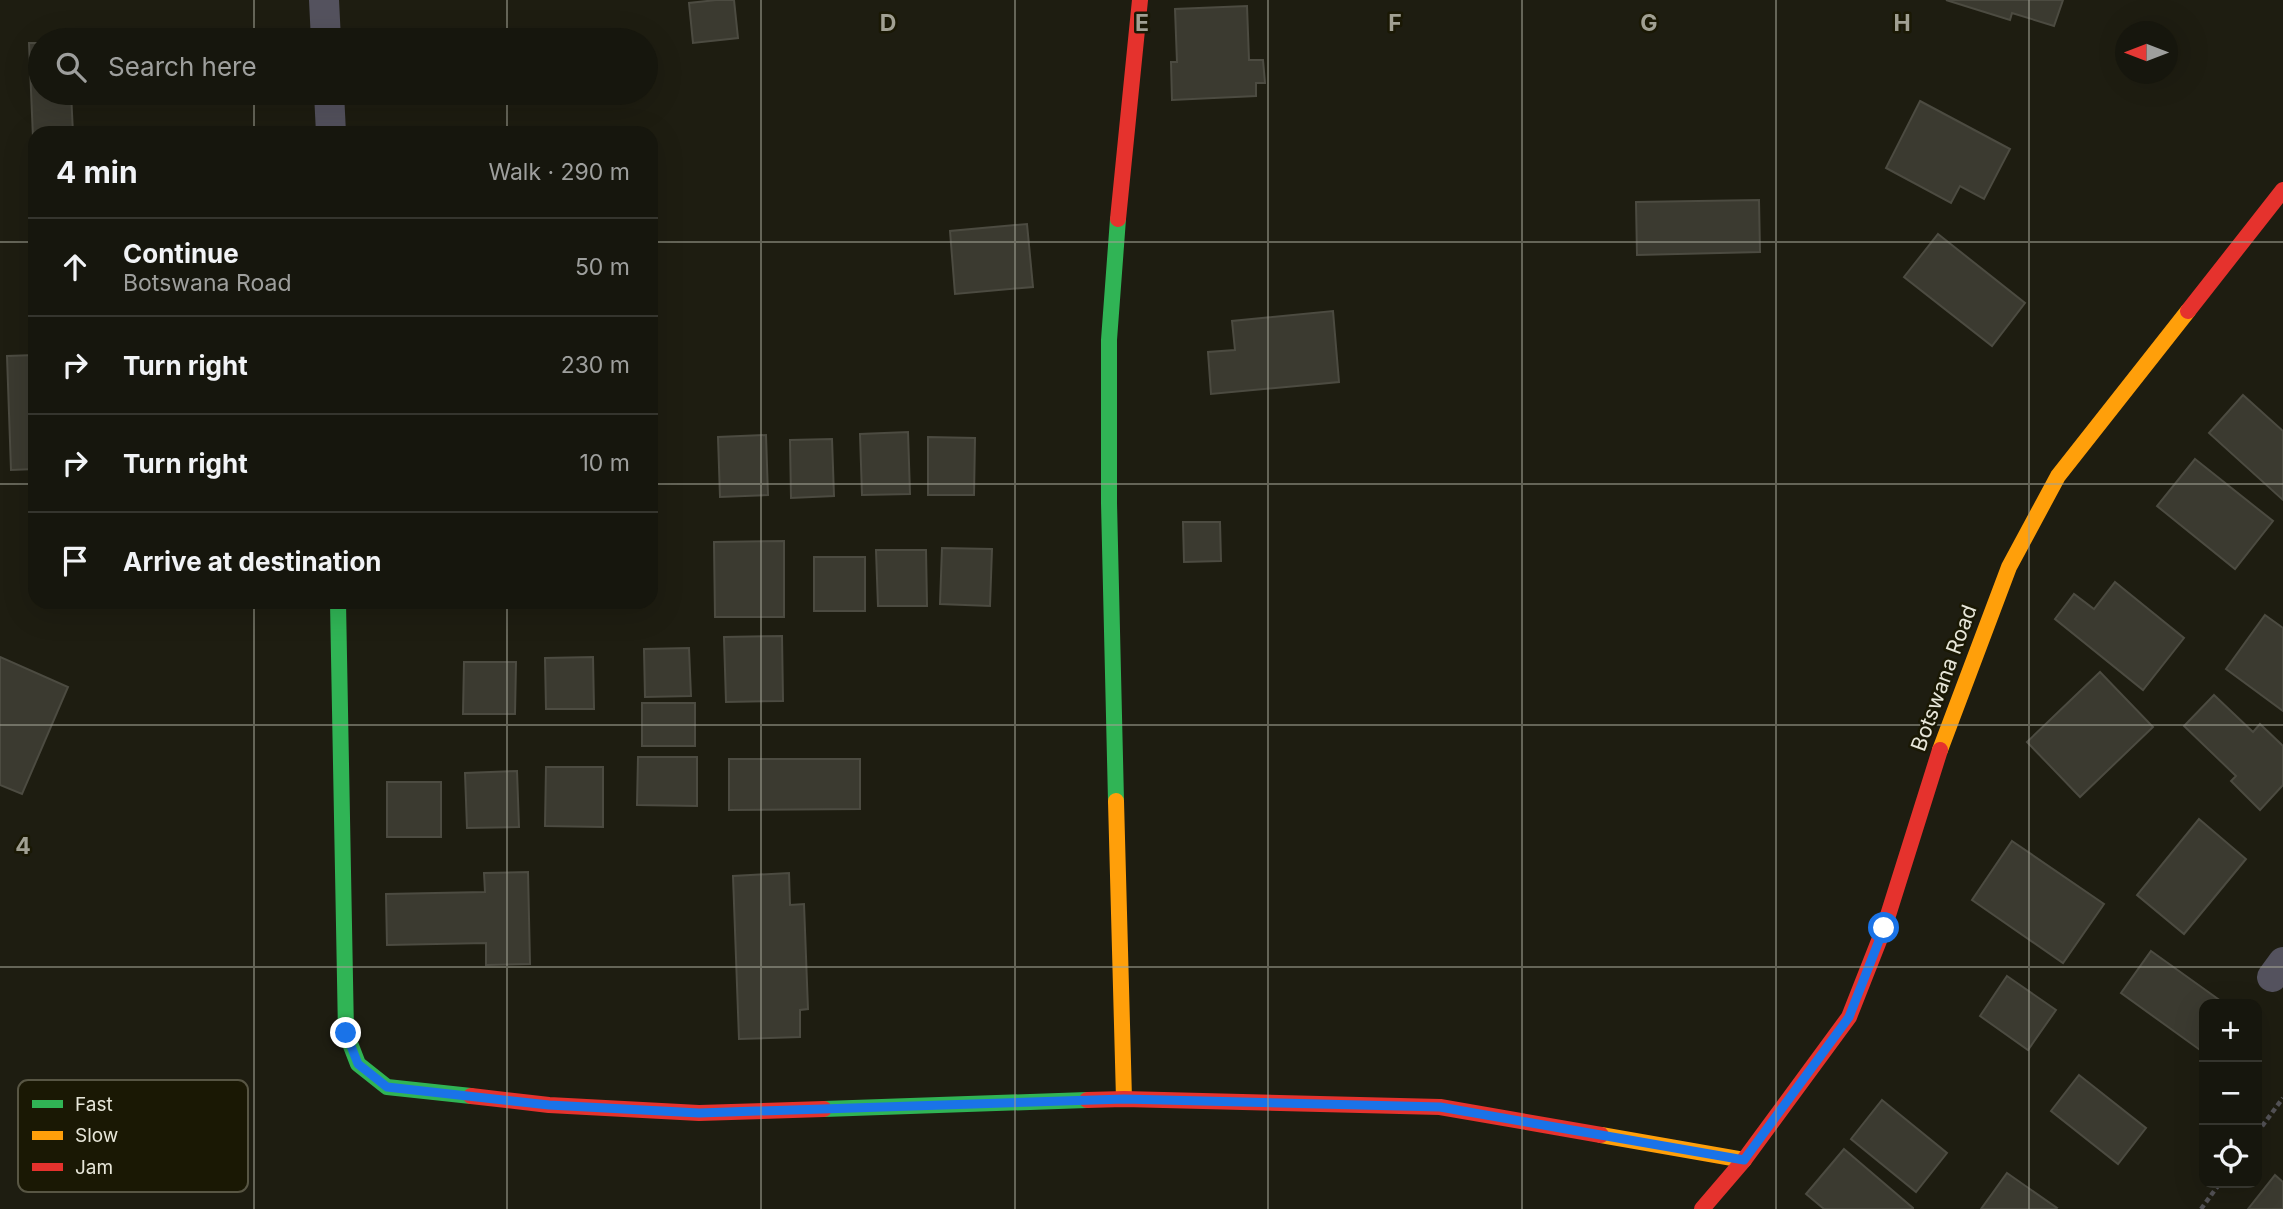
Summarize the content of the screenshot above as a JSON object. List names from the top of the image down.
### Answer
{
  "streets": {
    "street": ["Botswana Road"]
  },
  "legend": ["Fast", "Slow", "Jam"],
  "north": "left",
  "page": {
    "search": "Search here",
    "heading": ["4 min", "Walk · 290 m"],
    "list": [
      ["Continue", "Botswana Road", "50 m"],
      ["Turn right", "230 m"],
      ["Turn right", "10 m"],
      "Arrive at destination"
    ],
    "map_buttons": ["+", "−"]
  },
  "grid": {
    "columns": [
      "D",
      "E",
      "F",
      "G",
      "H"
    ],
    "rows": ["4"]
  }
}
